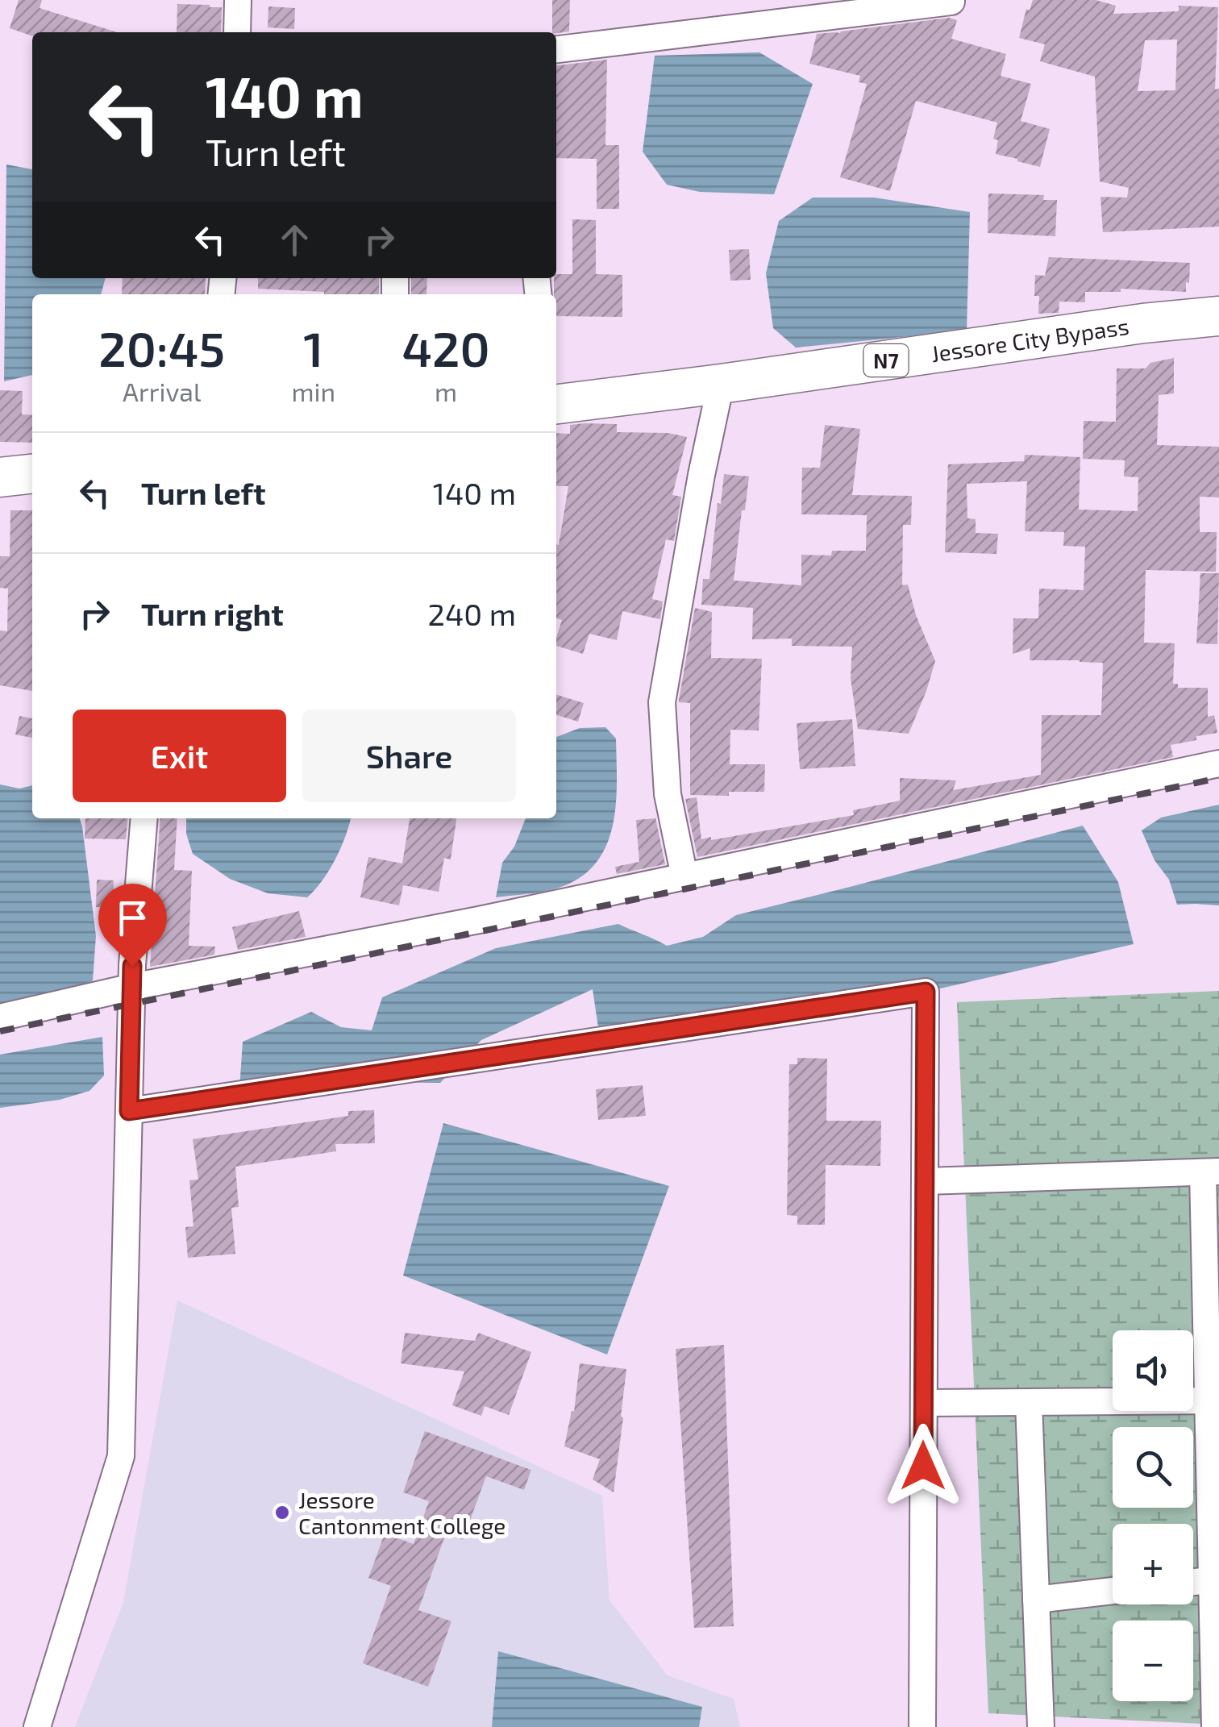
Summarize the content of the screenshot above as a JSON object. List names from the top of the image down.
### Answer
{
  "streets": {
    "highway": ["Jessore City Bypass", "N7"]
  },
  "places": ["Jessore Cantonment College"],
  "page": {
    "turn": ["140 m", "Turn left"],
    "eta": [
      "20:45",
      "Arrival",
      "1",
      "min",
      "420",
      "m"
    ],
    "list": [
      {
        "name": "Turn left",
        "value": "140 m"
      },
      {
        "name": "Turn right",
        "value": "240 m"
      }
    ],
    "buttons": ["Exit", "Share"],
    "map_buttons": ["+", "−"]
  }
}
